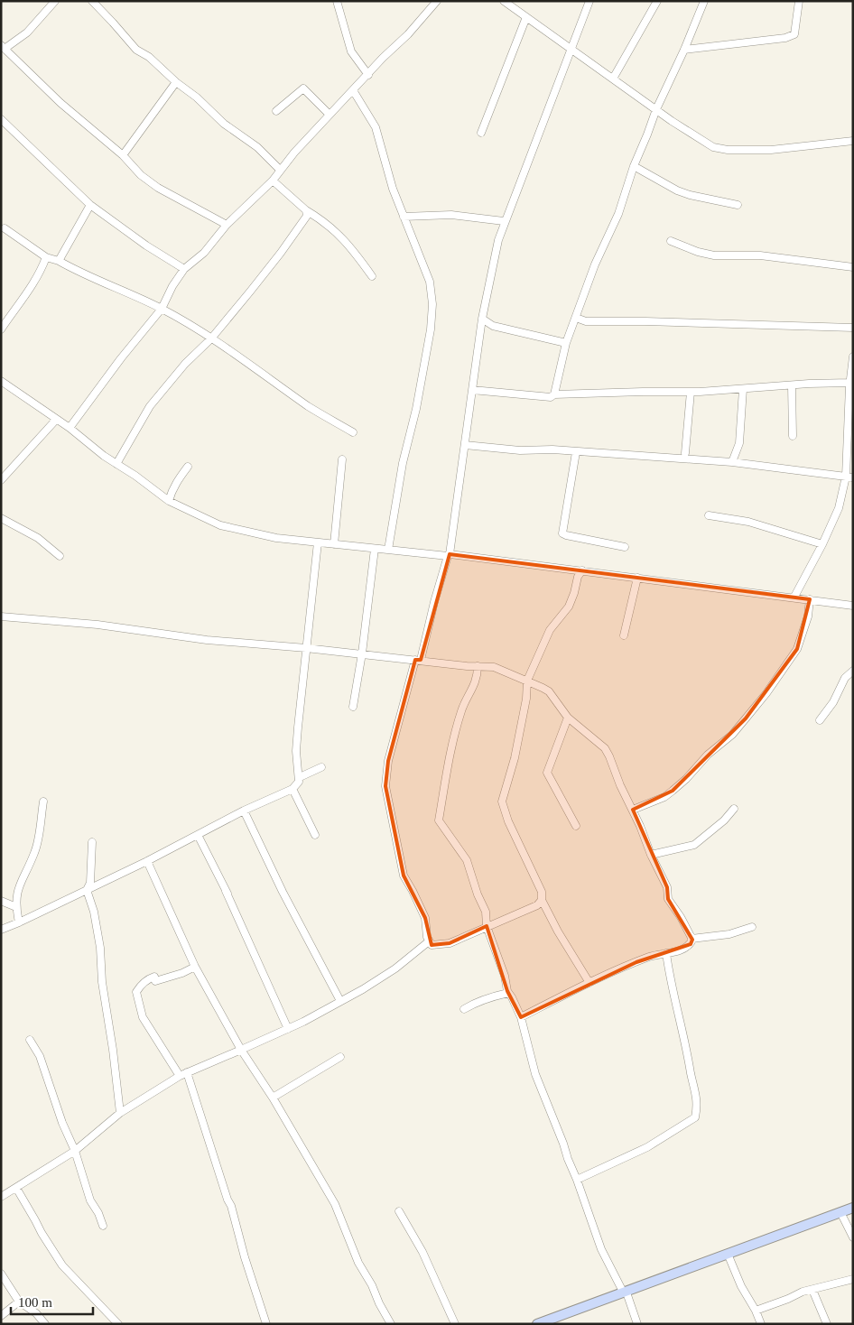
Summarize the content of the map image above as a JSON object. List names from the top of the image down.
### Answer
{
  "scale_bar": "100 m"
}
